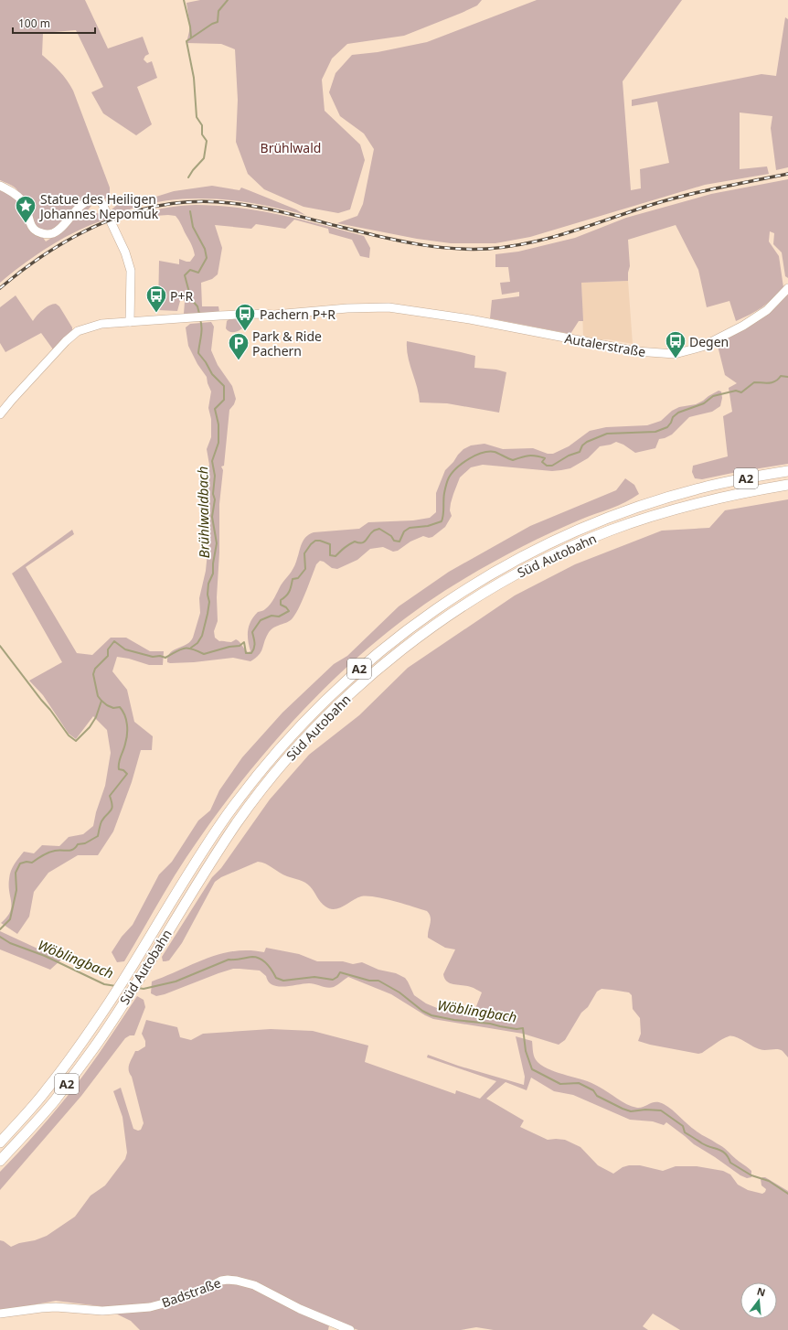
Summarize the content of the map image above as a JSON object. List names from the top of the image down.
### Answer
{
  "streets": {
    "highway": ["A2", "Süd Autobahn"],
    "main road": ["Autalerstraße", "Badstraße"]
  },
  "water": ["Brühlwaldbach", "Wöblingbach"],
  "parks": ["Brühlwald"],
  "places": {
    "place": ["Statue des Heiligen Johannes Nepomuk"],
    "bus stop": ["P+R", "Pachern P+R", "Degen"],
    "parking": ["Park & Ride Pachern"]
  },
  "scale_bar": "100 m",
  "north": "top"
}
